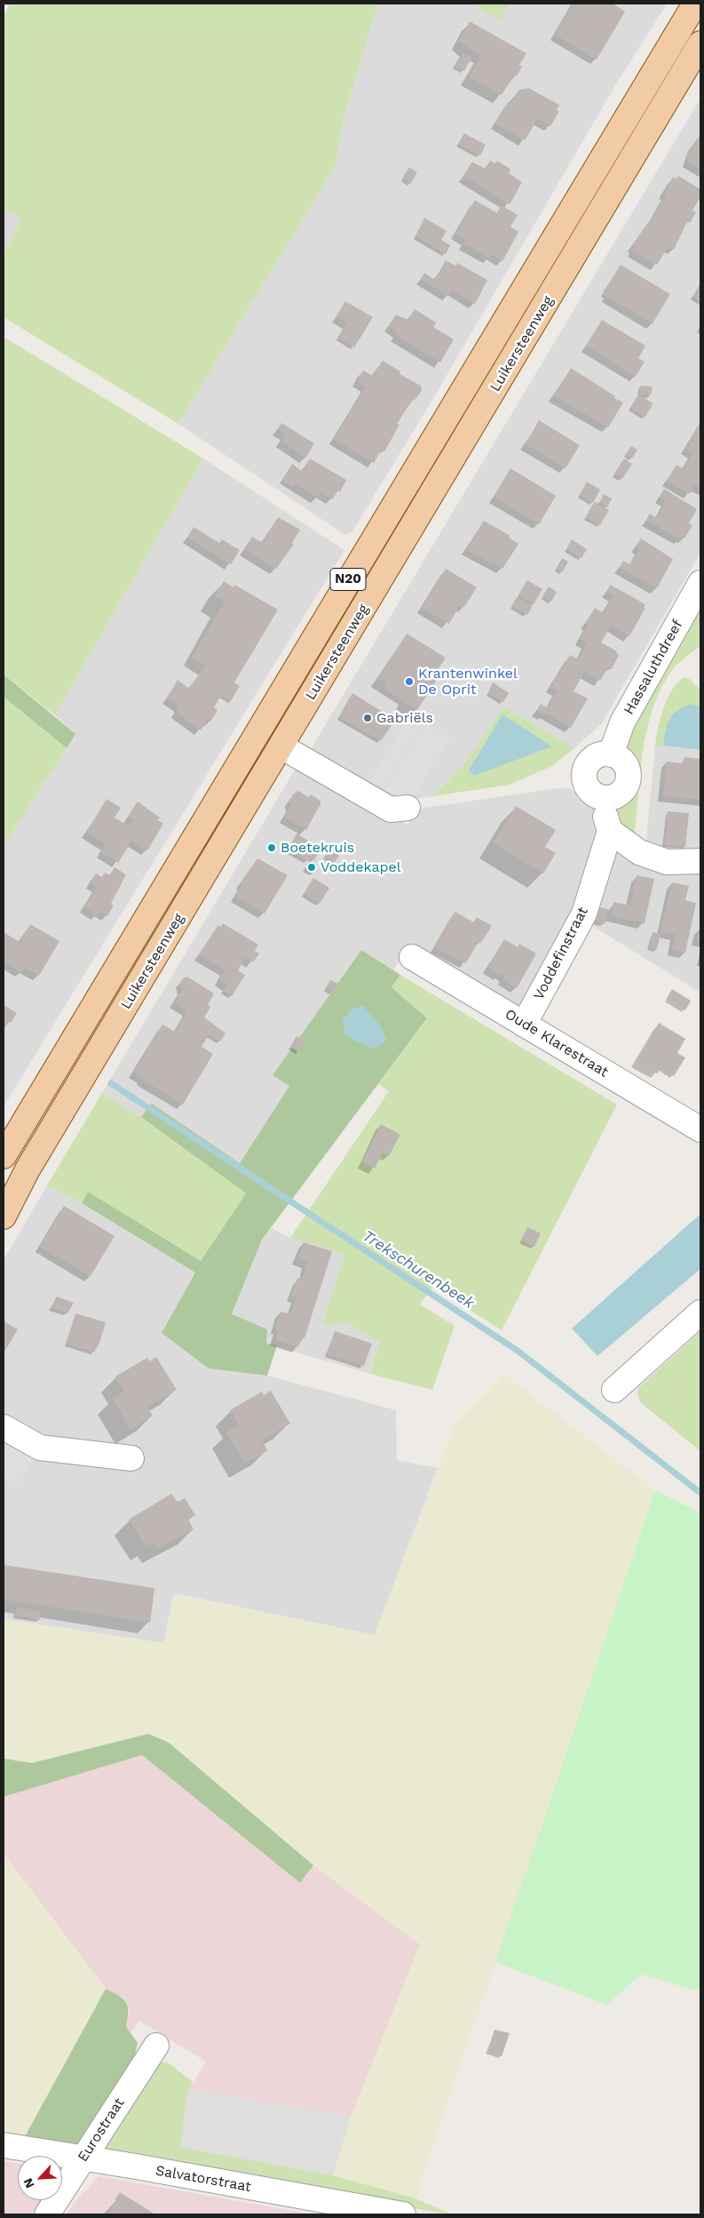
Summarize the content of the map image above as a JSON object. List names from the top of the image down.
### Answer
{
  "streets": {
    "main road": ["Luikersteenweg", "N20"],
    "street": [
      "Hassaluthdreef",
      "Voddefinstraat",
      "Oude Klarestraat",
      "Eurostraat",
      "Salvatorstraat"
    ]
  },
  "crossings": [
    ["Hassaluthdreef", "Voddefinstraat"],
    ["Voddefinstraat", "Oude Klarestraat"],
    ["Eurostraat", "Salvatorstraat"]
  ],
  "water": ["Trekschurenbeek"],
  "places": [
    "Krantenwinkel De Oprit",
    "Gabriëls",
    "Boetekruis",
    "Voddekapel"
  ],
  "north": "bottom left"
}
